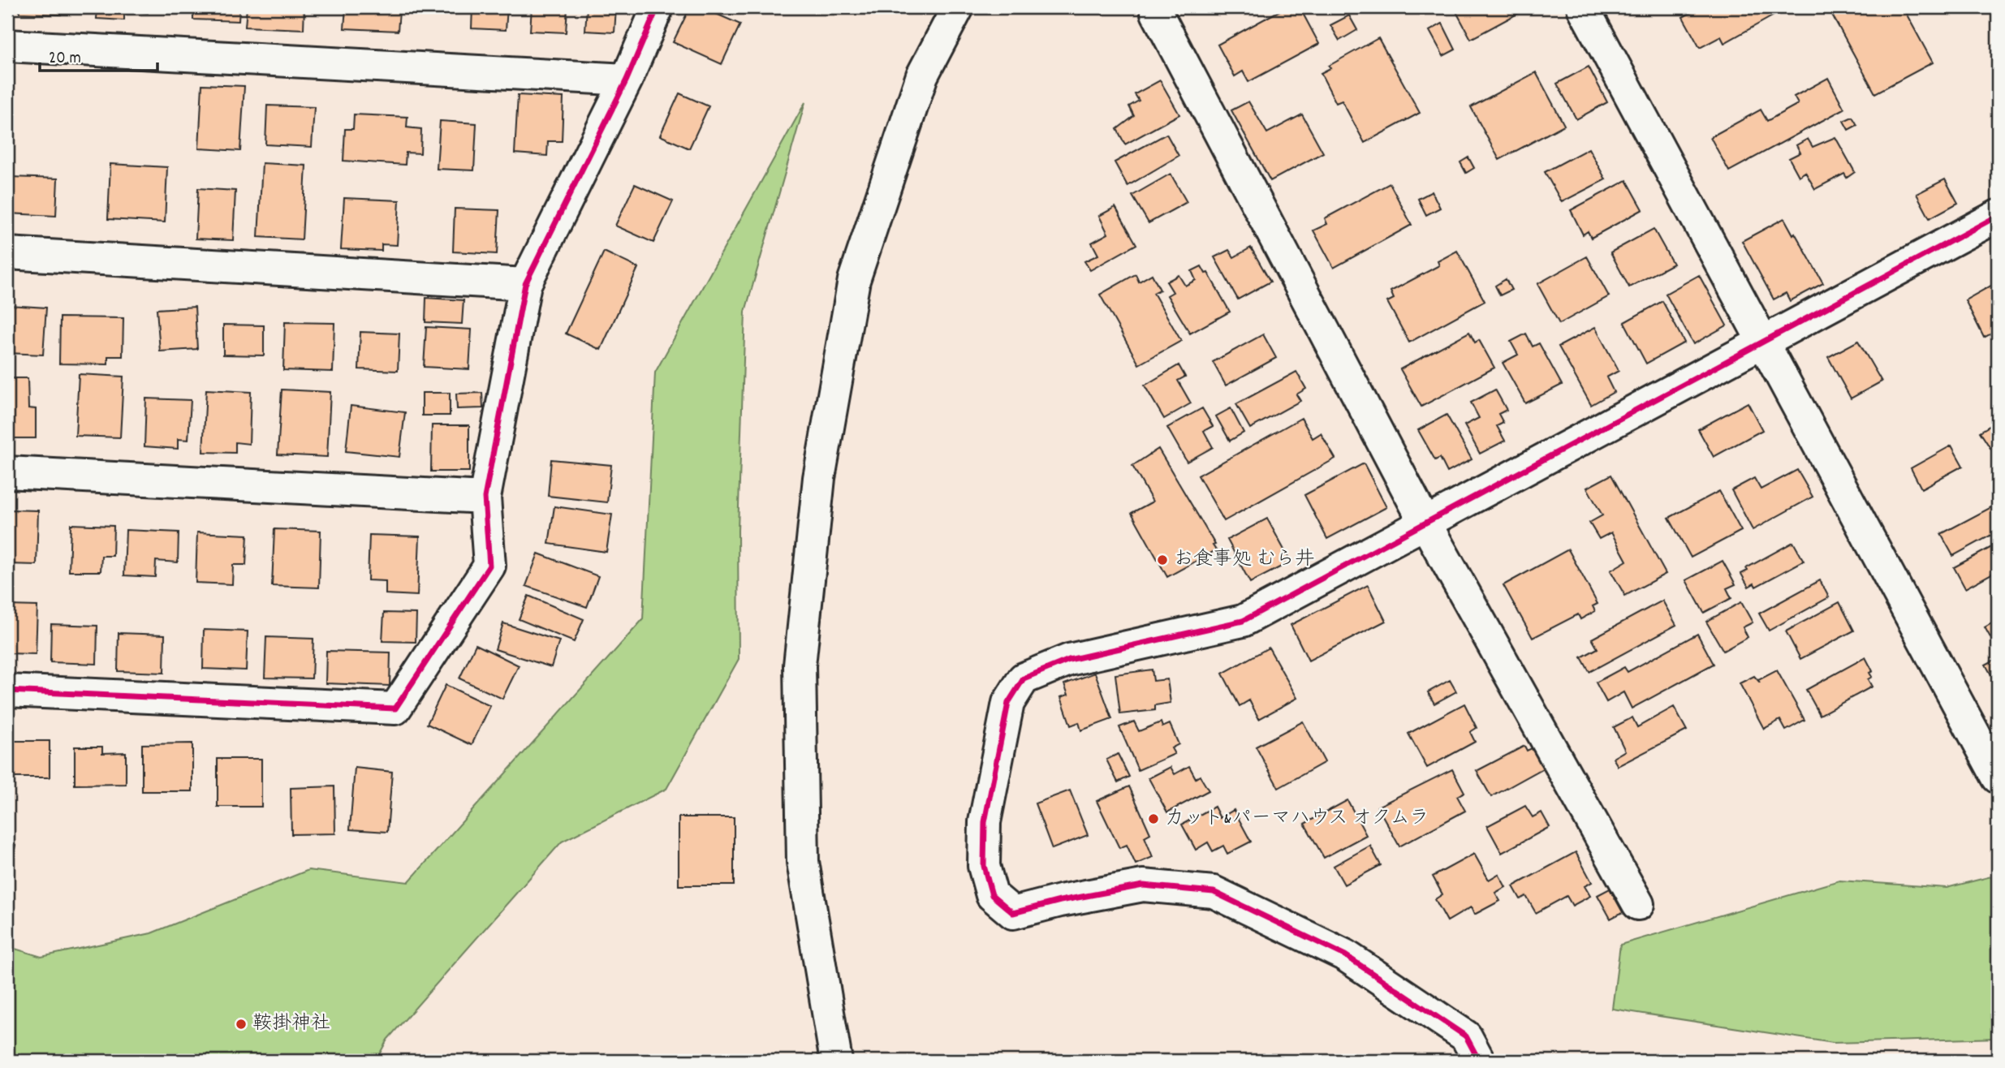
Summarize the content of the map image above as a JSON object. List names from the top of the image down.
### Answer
{
  "places": ["お食事処 むら井", "カット&パーマハウス オクムラ", "鞍掛神社"],
  "scale_bar": "20 m"
}
